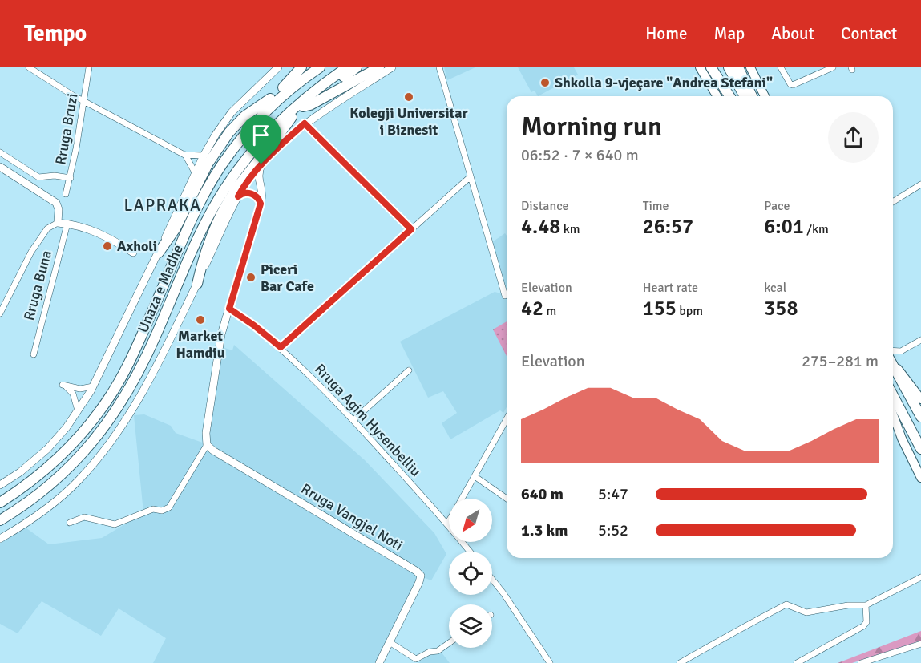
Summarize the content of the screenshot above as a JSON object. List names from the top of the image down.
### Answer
{
  "streets": {
    "highway": ["Unaza e Madhe"],
    "main road": ["Rruga Vangjel Noti"],
    "street": ["Rruga Bruzi", "Rruga Buna", "Rruga Agim Hysenbelliu"]
  },
  "districts": ["LAPRAKA"],
  "places": [
    "Shkolla 9-vjeçare \"Andrea Stefani\"",
    "Kolegji Universitar i Biznesit",
    "Axholi",
    "Piceri Bar Cafe",
    "Market Hamdiu"
  ],
  "north": "bottom left",
  "page": {
    "header": "Tempo",
    "nav": [
      "Home",
      "Map",
      "About",
      "Contact"
    ],
    "heading": ["Morning run", "06:52 · 7 × 640 m"],
    "stats": [
      ["Distance", "4.48 km"],
      ["Time", "26:57"],
      ["Pace", "6:01 /km"],
      ["Elevation", "42 m"],
      ["Heart rate", "155 bpm"],
      ["kcal", "358"]
    ],
    "chart": ["Elevation", "275–281 m"],
    "list": [
      {
        "name": "640 m",
        "note": "5:47"
      },
      {
        "name": "1.3 km",
        "note": "5:52"
      }
    ]
  }
}
